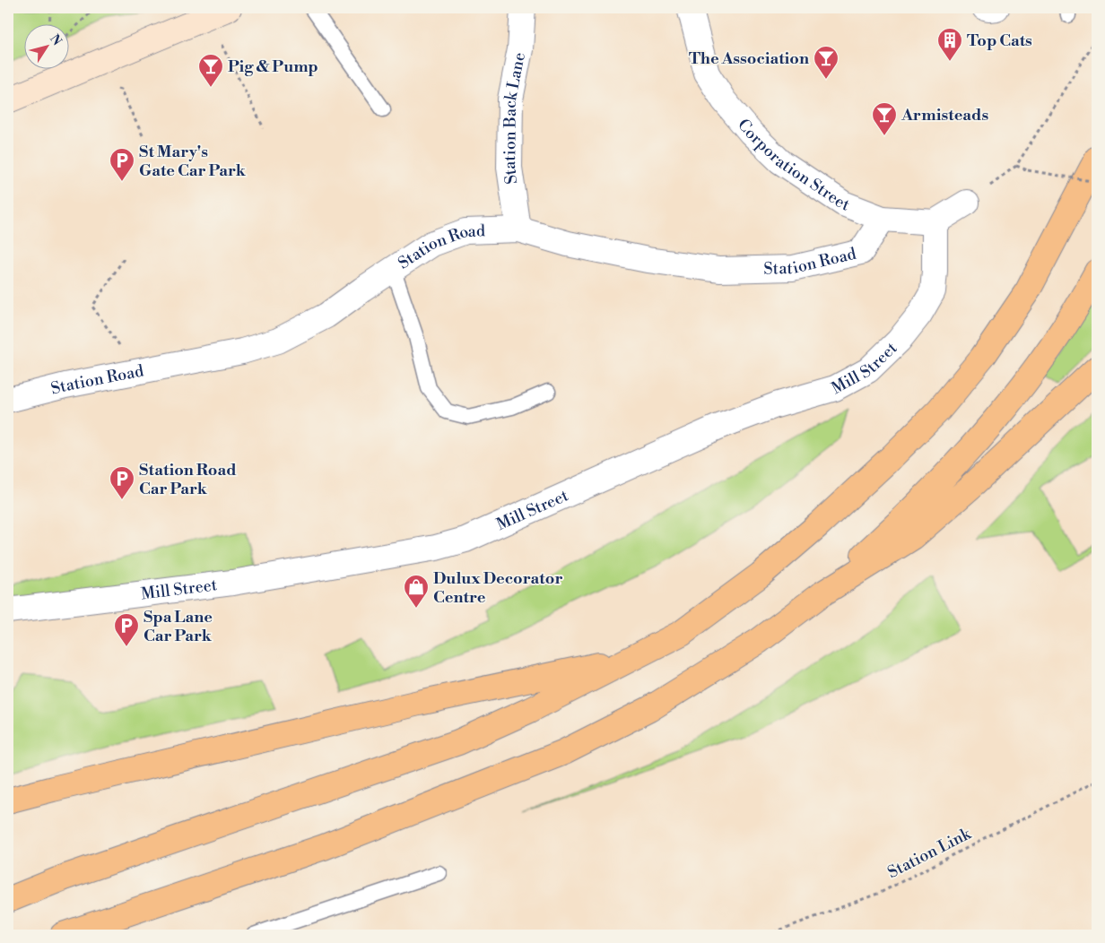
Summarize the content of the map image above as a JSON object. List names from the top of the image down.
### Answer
{
  "streets": {
    "street": [
      "Station Back Lane",
      "Corporation Street",
      "Station Road",
      "Mill Street"
    ],
    "path": ["Station Link"]
  },
  "crossings": [
    ["Station Back Lane", "Station Road"],
    ["Corporation Street", "Station Road"],
    ["Corporation Street", "Mill Street"]
  ],
  "places": {
    "building": ["Top Cats"],
    "bar": ["The Association", "Pig & Pump", "Armisteads"],
    "parking": ["St Mary's Gate Car Park", "Station Road Car Park", "Spa Lane Car Park"],
    "shop": ["Dulux Decorator Centre"]
  },
  "north": "top right"
}
